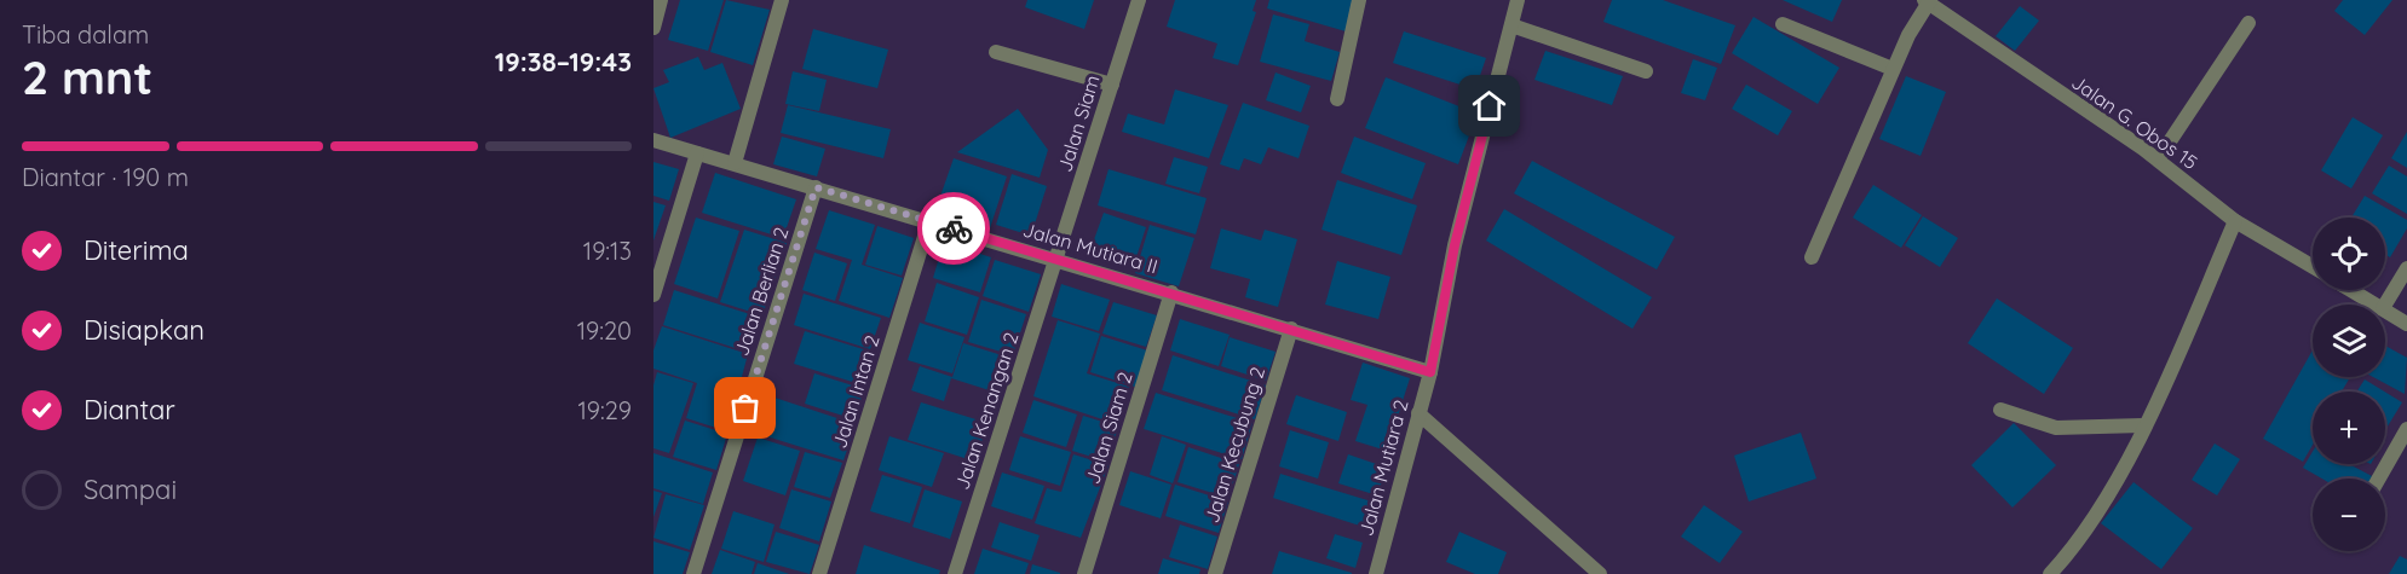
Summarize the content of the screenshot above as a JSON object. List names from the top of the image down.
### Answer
{
  "streets": {
    "street": [
      "Jalan G. Obos 15",
      "Jalan Siam",
      "Jalan Mutiara II",
      "Jalan Berlian 2",
      "Jalan Intan 2",
      "Jalan Kenangan 2",
      "Jalan Siam 2",
      "Jalan Kecubung 2",
      "Jalan Mutiara 2"
    ]
  },
  "crossings": [
    ["Jalan Siam", "Jalan Mutiara II"],
    ["Jalan Siam", "Jalan Kenangan 2"],
    ["Jalan Mutiara II", "Jalan Berlian 2"],
    ["Jalan Mutiara II", "Jalan Intan 2"],
    ["Jalan Mutiara II", "Jalan Kenangan 2"],
    ["Jalan Mutiara II", "Jalan Siam 2"],
    ["Jalan Mutiara II", "Jalan Kecubung 2"],
    ["Jalan Mutiara II", "Jalan Mutiara 2"]
  ],
  "page": {
    "heading": ["2 mnt", "Tiba dalam", "19:38–19:43"],
    "bar": "Diantar · 190 m",
    "list": [
      ["Diterima", "19:13"],
      ["Disiapkan", "19:20"],
      ["Diantar", "19:29"],
      "Sampai"
    ],
    "map_buttons": ["+", "−"]
  }
}
